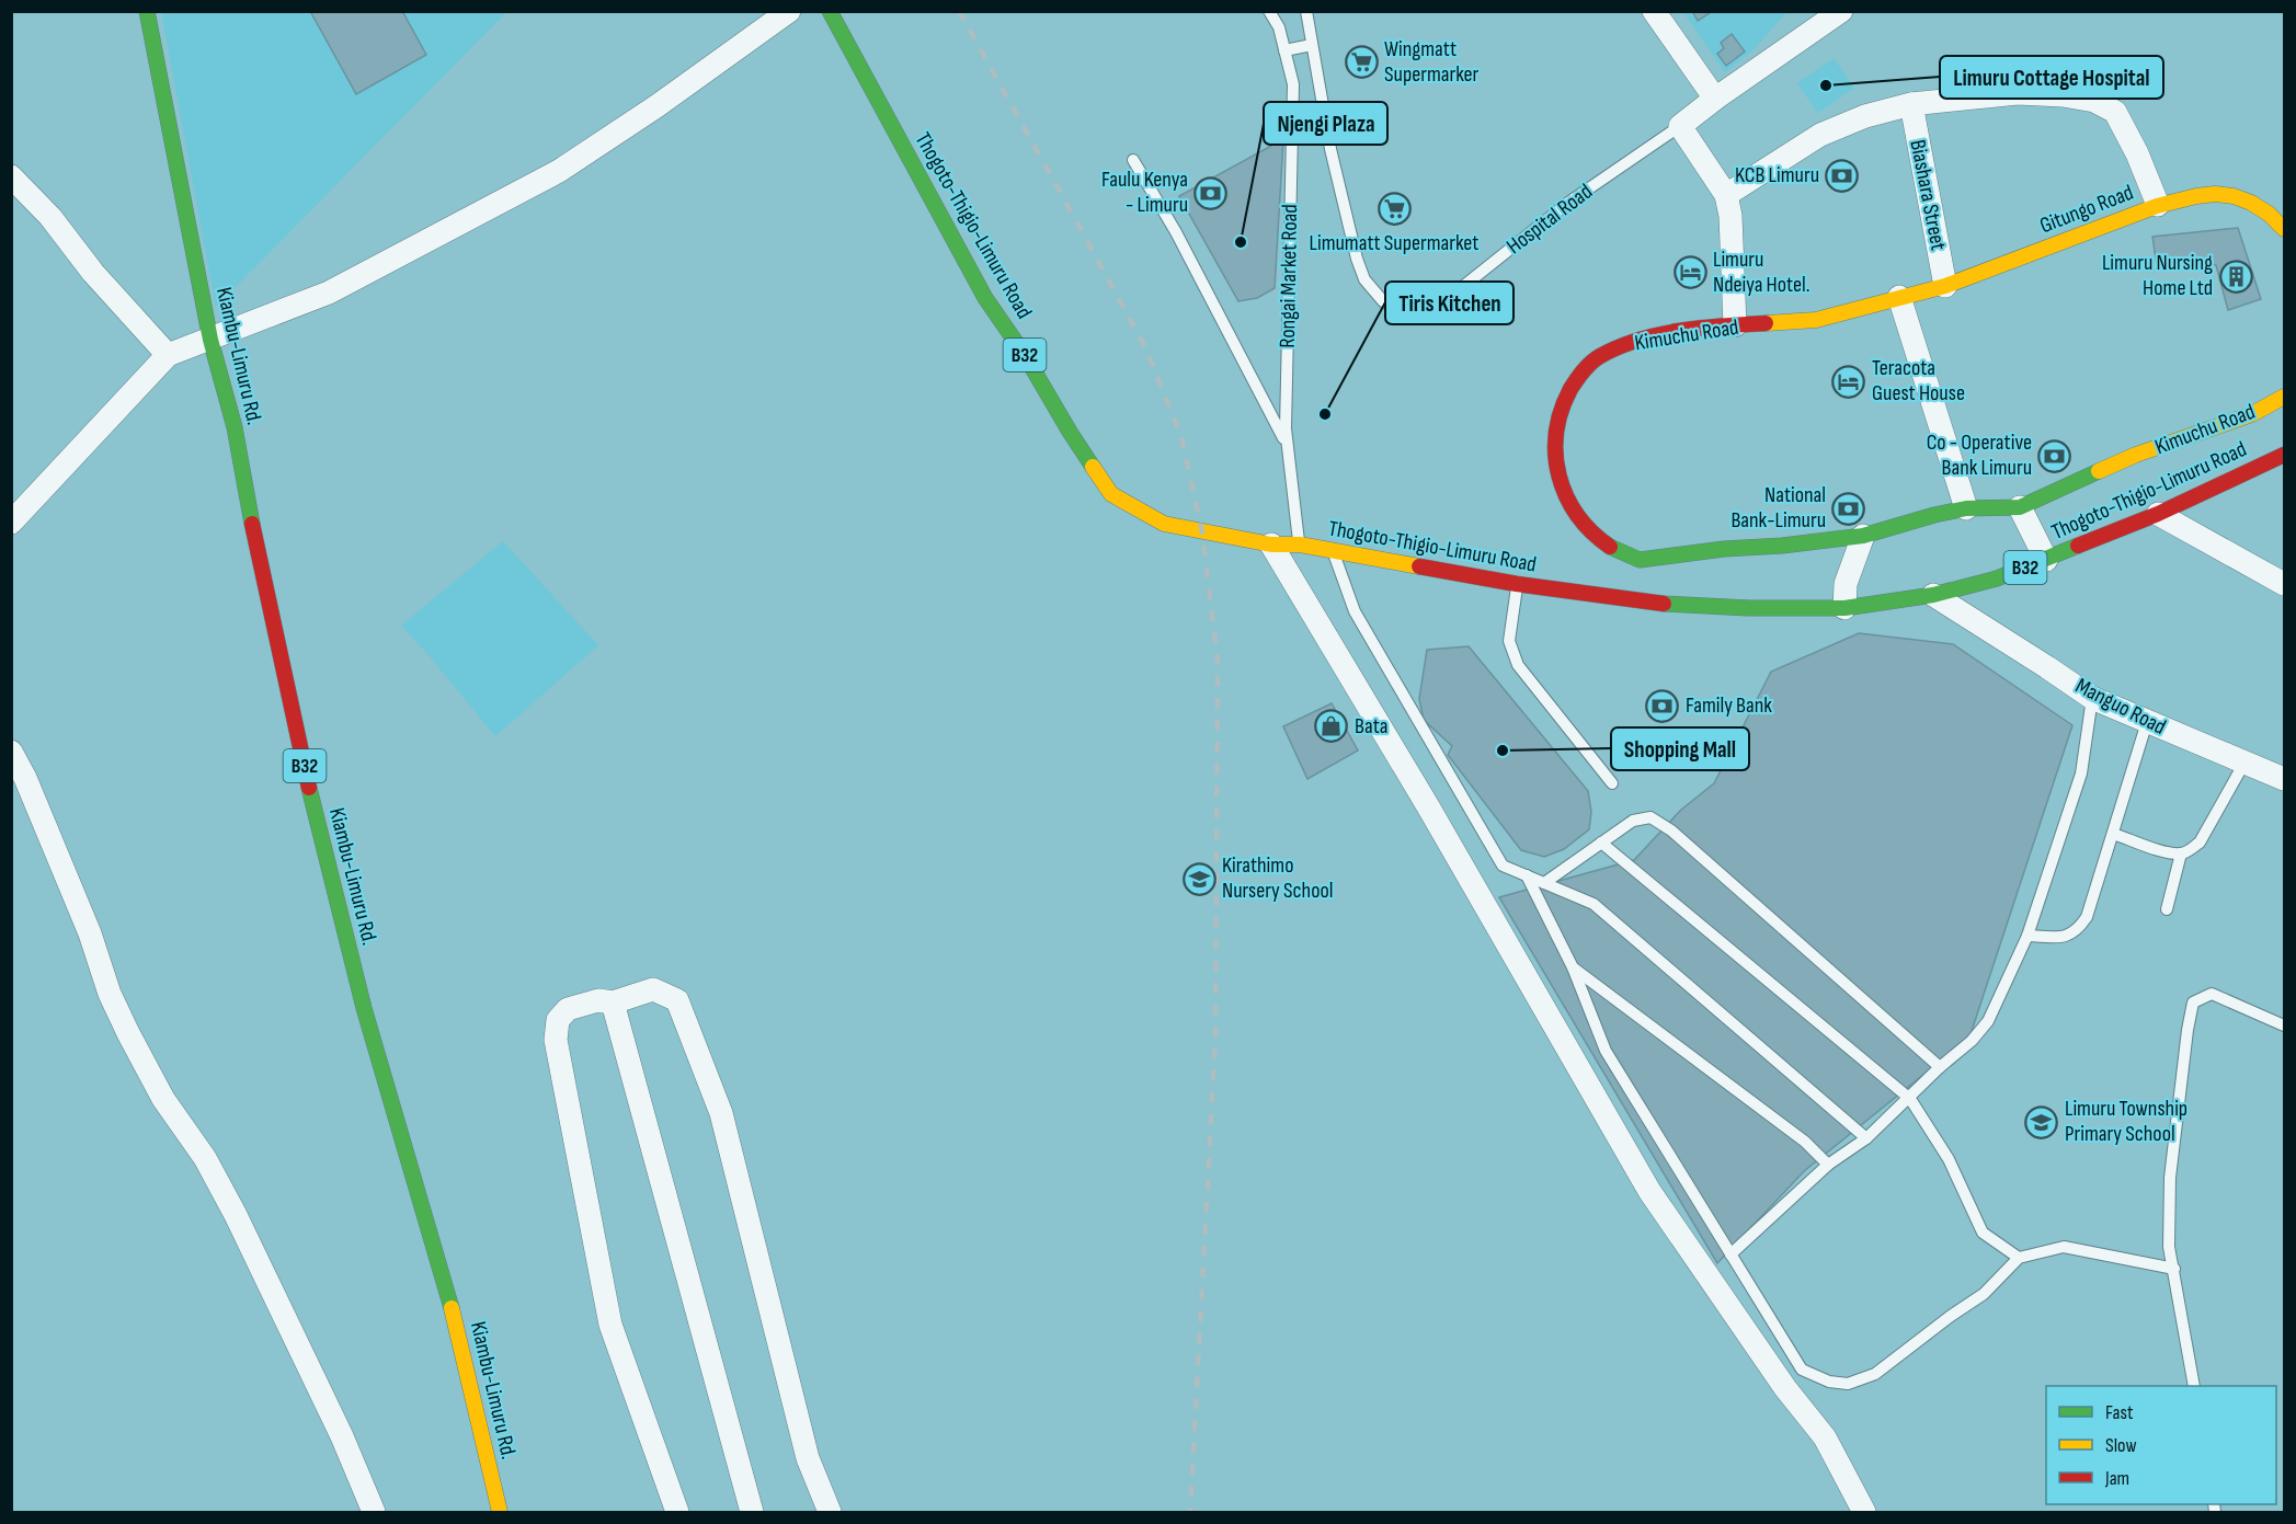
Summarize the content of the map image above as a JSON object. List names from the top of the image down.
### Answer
{
  "streets": {
    "main road": [
      "Gitungo Road",
      "Thogoto-Thigio-Limuru Road",
      "Kimuchu Road",
      "B32",
      "Kiambu-Limuru Rd."
    ],
    "street": ["Biashara Street", "Hospital Road", "Manguo Road"],
    "lane": ["Rongai Market Road"]
  },
  "crossings": [
    ["Biashara Street", "Gitungo Road"],
    ["Gitungo Road", "Kimuchu Road"],
    ["Thogoto-Thigio-Limuru Road", "Rongai Market Road"],
    ["Thogoto-Thigio-Limuru Road", "Manguo Road"]
  ],
  "places": {
    "supermarket": ["Wingmatt Supermarker", "Limumatt Supermarket"],
    "other": [
      "Limuru Cottage Hospital",
      "Njengi Plaza",
      "Tiris Kitchen",
      "Shopping Mall"
    ],
    "bank": [
      "KCB Limuru",
      "Faulu Kenya - Limuru",
      "Co - Operative Bank Limuru",
      "National Bank-Limuru",
      "Family Bank"
    ],
    "hotel": ["Limuru Ndeiya Hotel.", "Teracota Guest House"],
    "building": ["Limuru Nursing Home Ltd"],
    "shop": ["Bata"],
    "school or university": ["Kirathimo Nursery School", "Limuru Township Primary School"]
  },
  "legend": ["Fast", "Slow", "Jam"]
}
